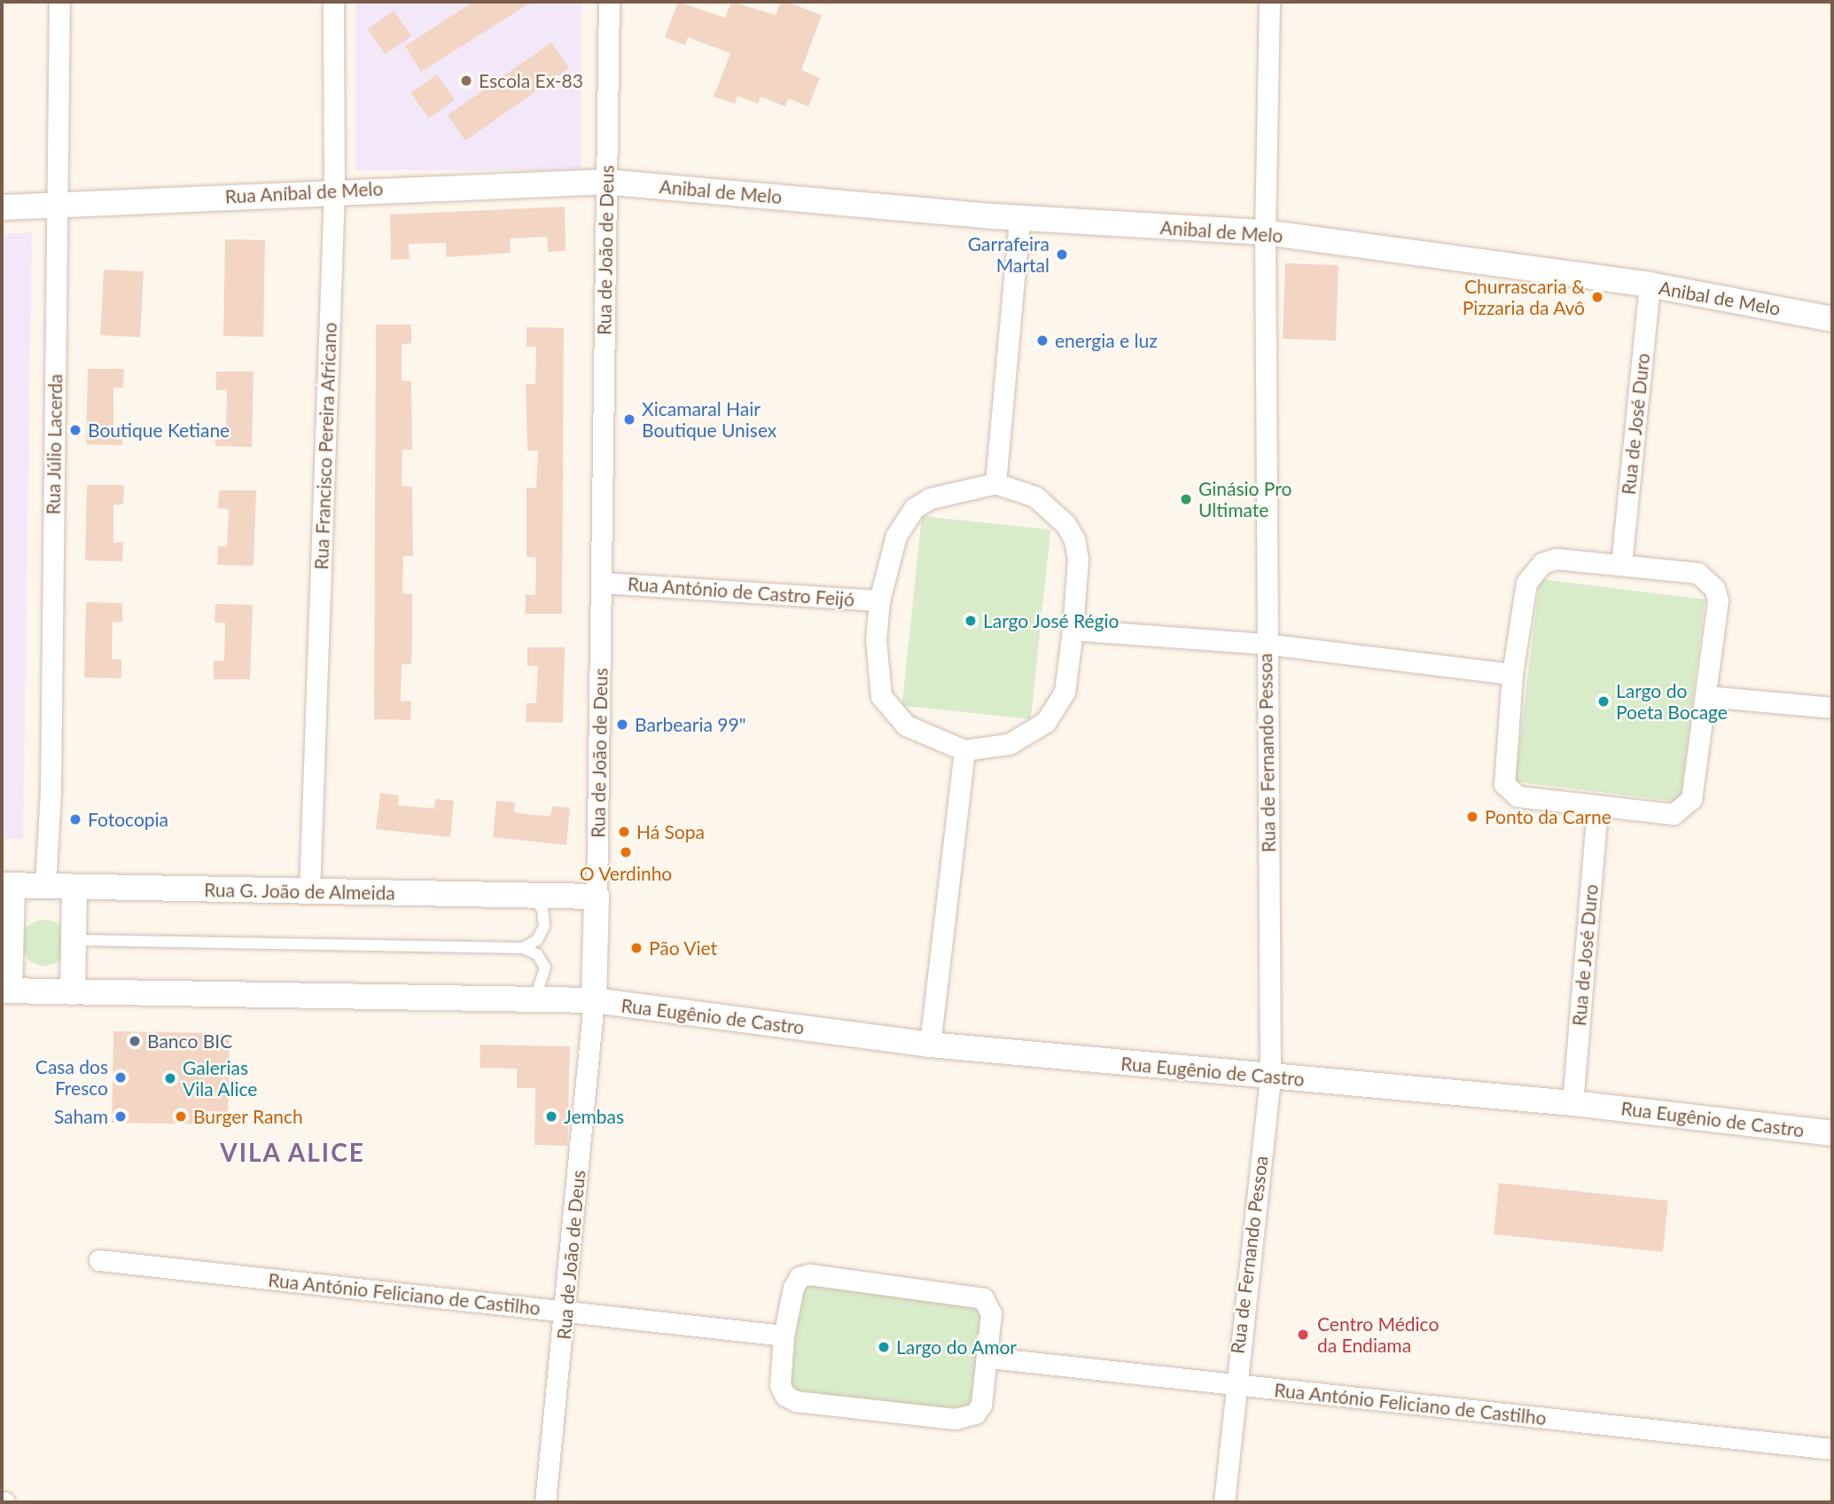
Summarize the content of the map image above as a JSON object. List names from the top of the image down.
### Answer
{
  "streets": {
    "street": [
      "Anibal de Melo",
      "Rua Aníbal de Melo",
      "Rua de João de Deus",
      "Rua de José Duro",
      "Rua Júlio Lacerda",
      "Rua Francisco Pereira Africano",
      "Rua António de Castro Feijó",
      "Rua de Fernando Pessoa",
      "Rua G. João de Almeida",
      "Rua Eugênio de Castro",
      "Rua António Feliciano de Castilho"
    ]
  },
  "crossings": [
    ["Anibal de Melo", "Rua Aníbal de Melo"],
    ["Anibal de Melo", "Rua de João de Deus"],
    ["Anibal de Melo", "Rua de José Duro"],
    ["Anibal de Melo", "Rua de Fernando Pessoa"],
    ["Rua Aníbal de Melo", "Rua de João de Deus"],
    ["Rua Aníbal de Melo", "Rua Júlio Lacerda"],
    ["Rua Aníbal de Melo", "Rua Francisco Pereira Africano"],
    ["Rua de João de Deus", "Rua António de Castro Feijó"],
    ["Rua de João de Deus", "Rua G. João de Almeida"],
    ["Rua de João de Deus", "Rua Eugênio de Castro"],
    ["Rua de João de Deus", "Rua António Feliciano de Castilho"],
    ["Rua de José Duro", "Rua Eugênio de Castro"],
    ["Rua Júlio Lacerda", "Rua G. João de Almeida"],
    ["Rua Francisco Pereira Africano", "Rua G. João de Almeida"],
    ["Rua de Fernando Pessoa", "Rua Eugênio de Castro"],
    ["Rua de Fernando Pessoa", "Rua António Feliciano de Castilho"]
  ],
  "districts": ["VILA ALICE"],
  "places": [
    "Escola Ex-83",
    "Garrafeira Martal",
    "Churrascaria & Pizzaria da Avô",
    "energia e luz",
    "Xicamaral Hair Boutique Unisex",
    "Boutique Ketiane",
    "Ginásio Pro Ultimate",
    "Largo José Régio",
    "Largo do Poeta Bocage",
    "Barbearia 99\"",
    "Ponto da Carne",
    "Fotocopia",
    "Há Sopa",
    "O Verdinho",
    "Pão Viet",
    "Banco BIC",
    "Casa dos Fresco",
    "Galerias Vila Alice",
    "Saham",
    "Burger Ranch",
    "Jembas",
    "Centro Médico da Endiama",
    "Largo do Amor"
  ]
}
